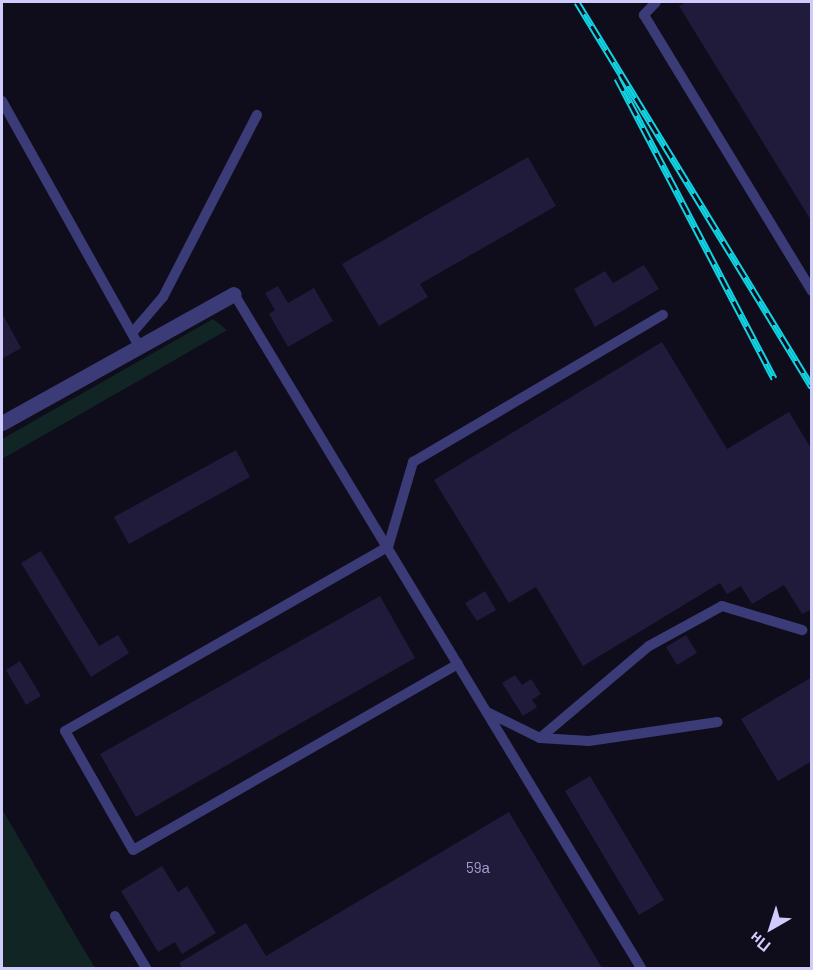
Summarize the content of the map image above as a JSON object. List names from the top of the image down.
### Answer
{
  "house_numbers": ["59а"],
  "north": "bottom left"
}
